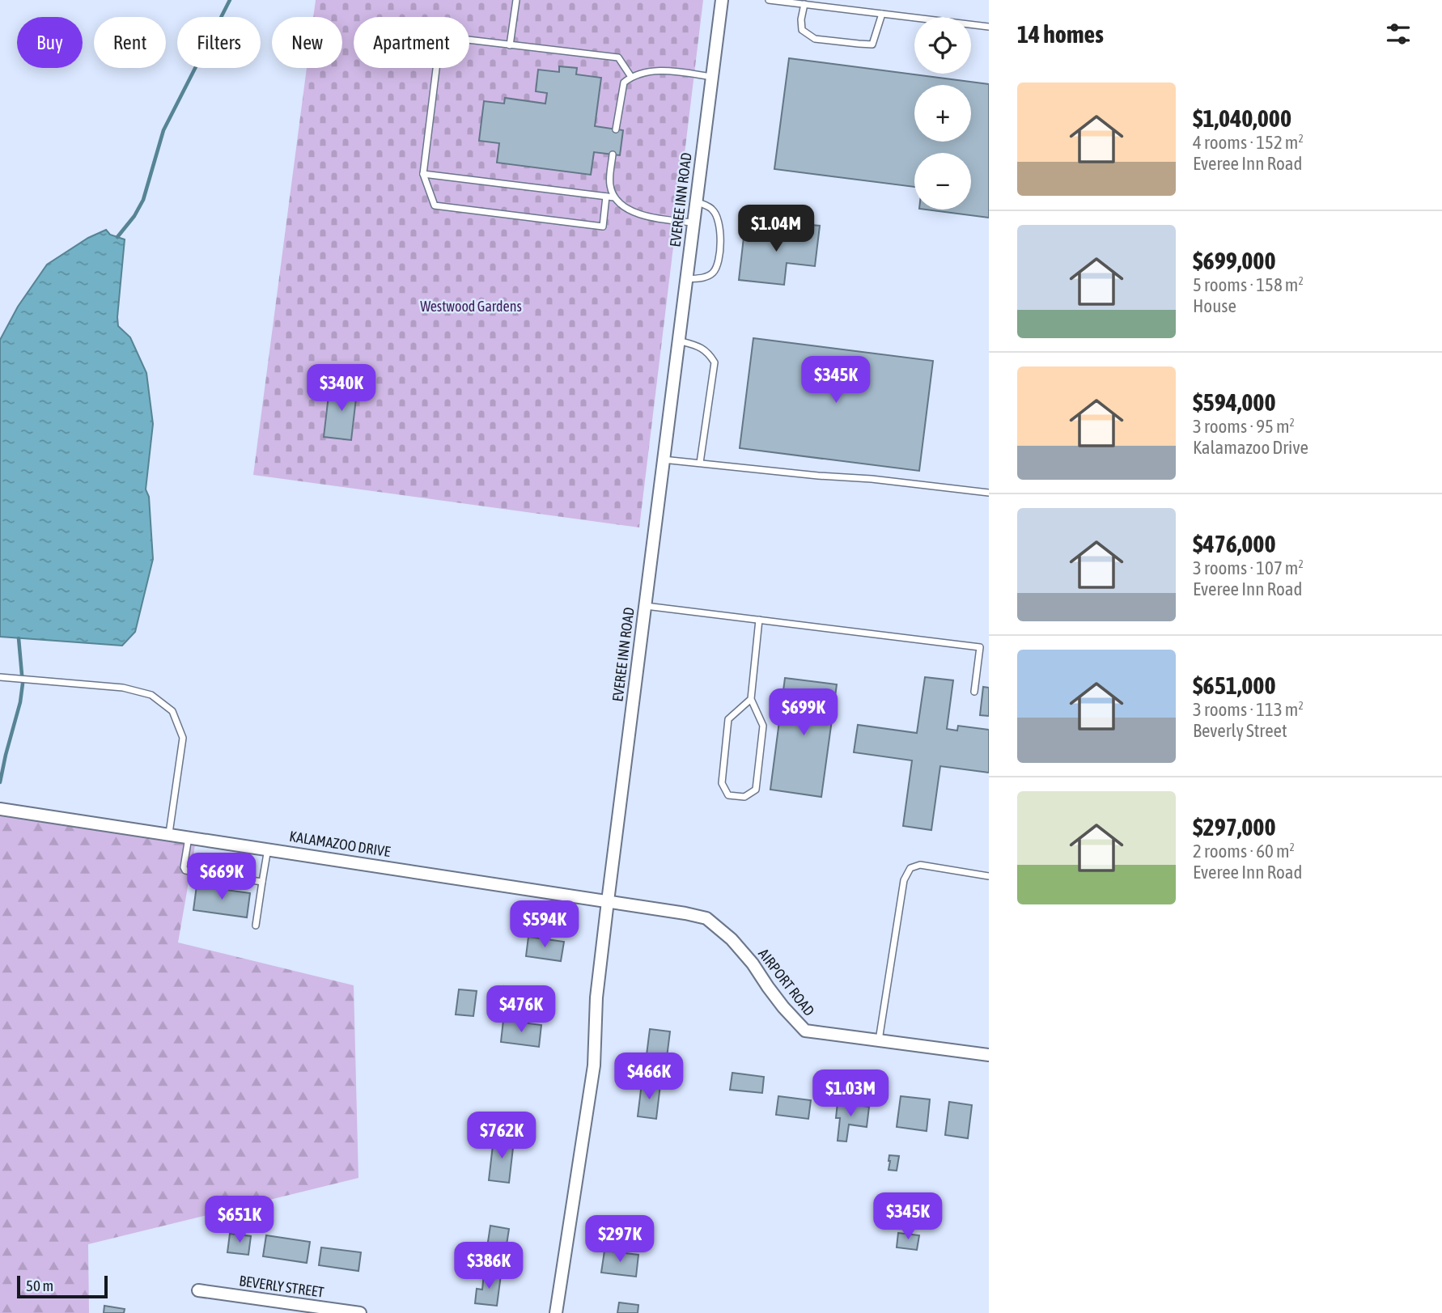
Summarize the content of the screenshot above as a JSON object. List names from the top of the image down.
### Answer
{
  "streets": {
    "street": [
      "EVEREE INN ROAD",
      "KALAMAZOO DRIVE",
      "AIRPORT ROAD",
      "BEVERLY STREET"
    ]
  },
  "crossings": [
    ["EVEREE INN ROAD", "KALAMAZOO DRIVE"],
    ["EVEREE INN ROAD", "AIRPORT ROAD"],
    ["KALAMAZOO DRIVE", "AIRPORT ROAD"]
  ],
  "parks": ["Westwood Gardens"],
  "scale_bar": "50 m",
  "page": {
    "heading": "14 homes",
    "map_buttons": ["+", "−"],
    "chip": [
      "Buy",
      "Rent",
      "Filters",
      "New",
      "Apartment"
    ],
    "list": [
      {
        "name": "$1,040,000",
        "note": "4 rooms · 152 m² · Everee Inn Road"
      },
      {
        "name": "$699,000",
        "note": "5 rooms · 158 m² · House"
      },
      {
        "name": "$594,000",
        "note": "3 rooms · 95 m² · Kalamazoo Drive"
      },
      {
        "name": "$476,000",
        "note": "3 rooms · 107 m² · Everee Inn Road"
      },
      {
        "name": "$651,000",
        "note": "3 rooms · 113 m² · Beverly Street"
      },
      {
        "name": "$297,000",
        "note": "2 rooms · 60 m² · Everee Inn Road"
      }
    ],
    "price": [
      "$1.04M",
      "$345K",
      "$340K",
      "$699K",
      "$669K",
      "$594K",
      "$476K",
      "$466K",
      "$1.03M",
      "$762K",
      "$345K",
      "$651K",
      "$297K",
      "$386K"
    ],
    "scale": "50 m"
  }
}
